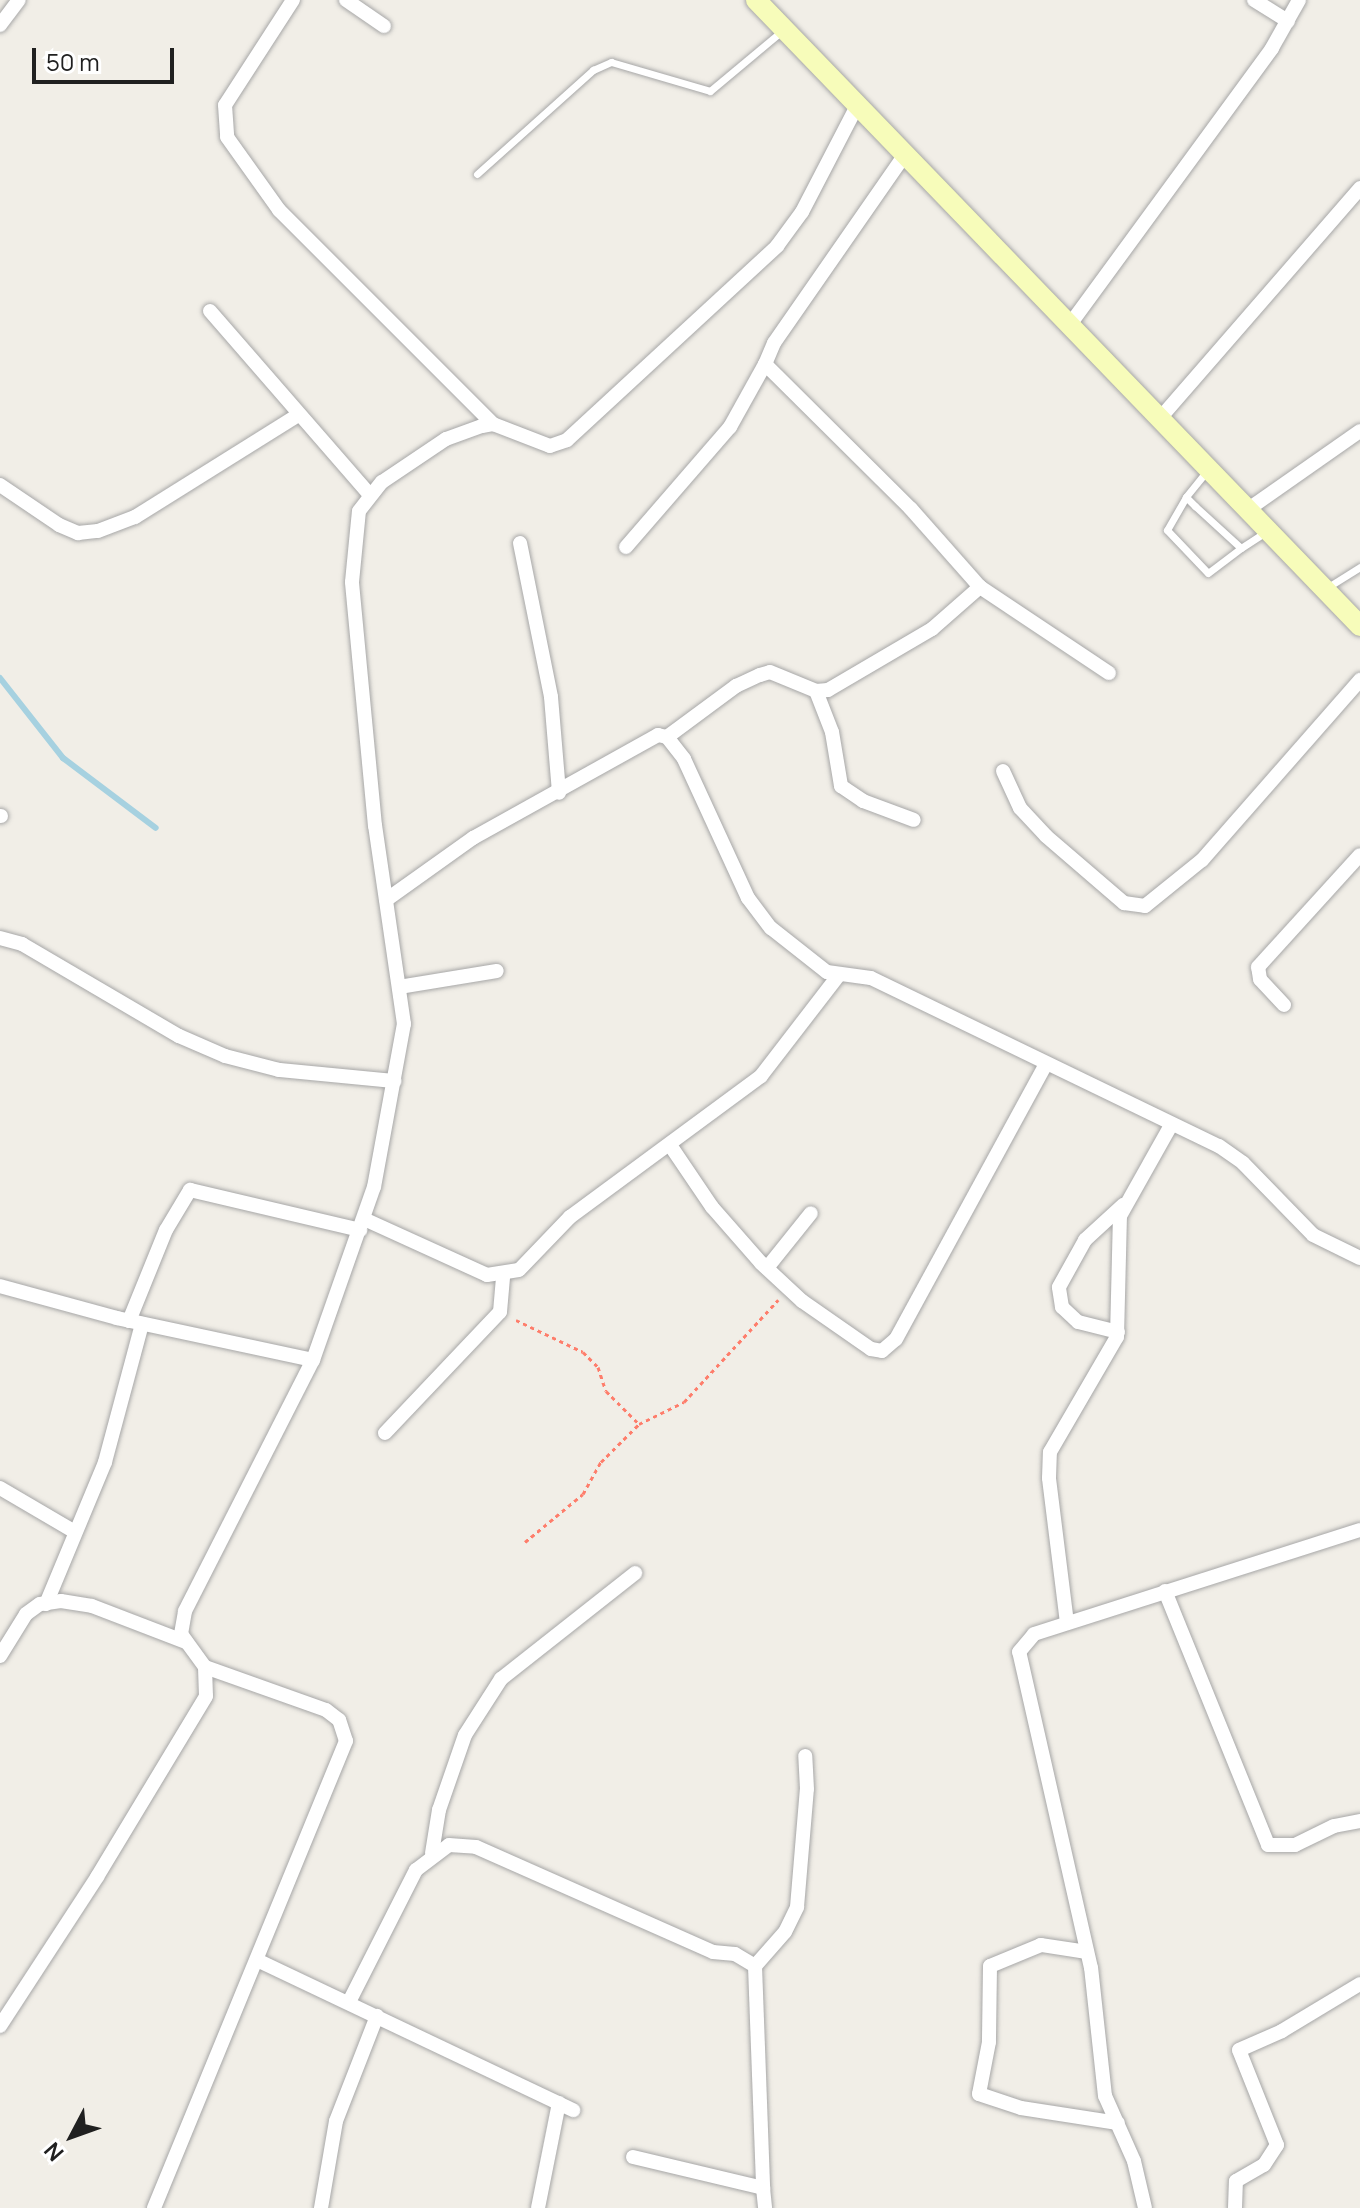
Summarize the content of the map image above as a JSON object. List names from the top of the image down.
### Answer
{
  "scale_bar": "50 m",
  "north": "bottom left"
}
